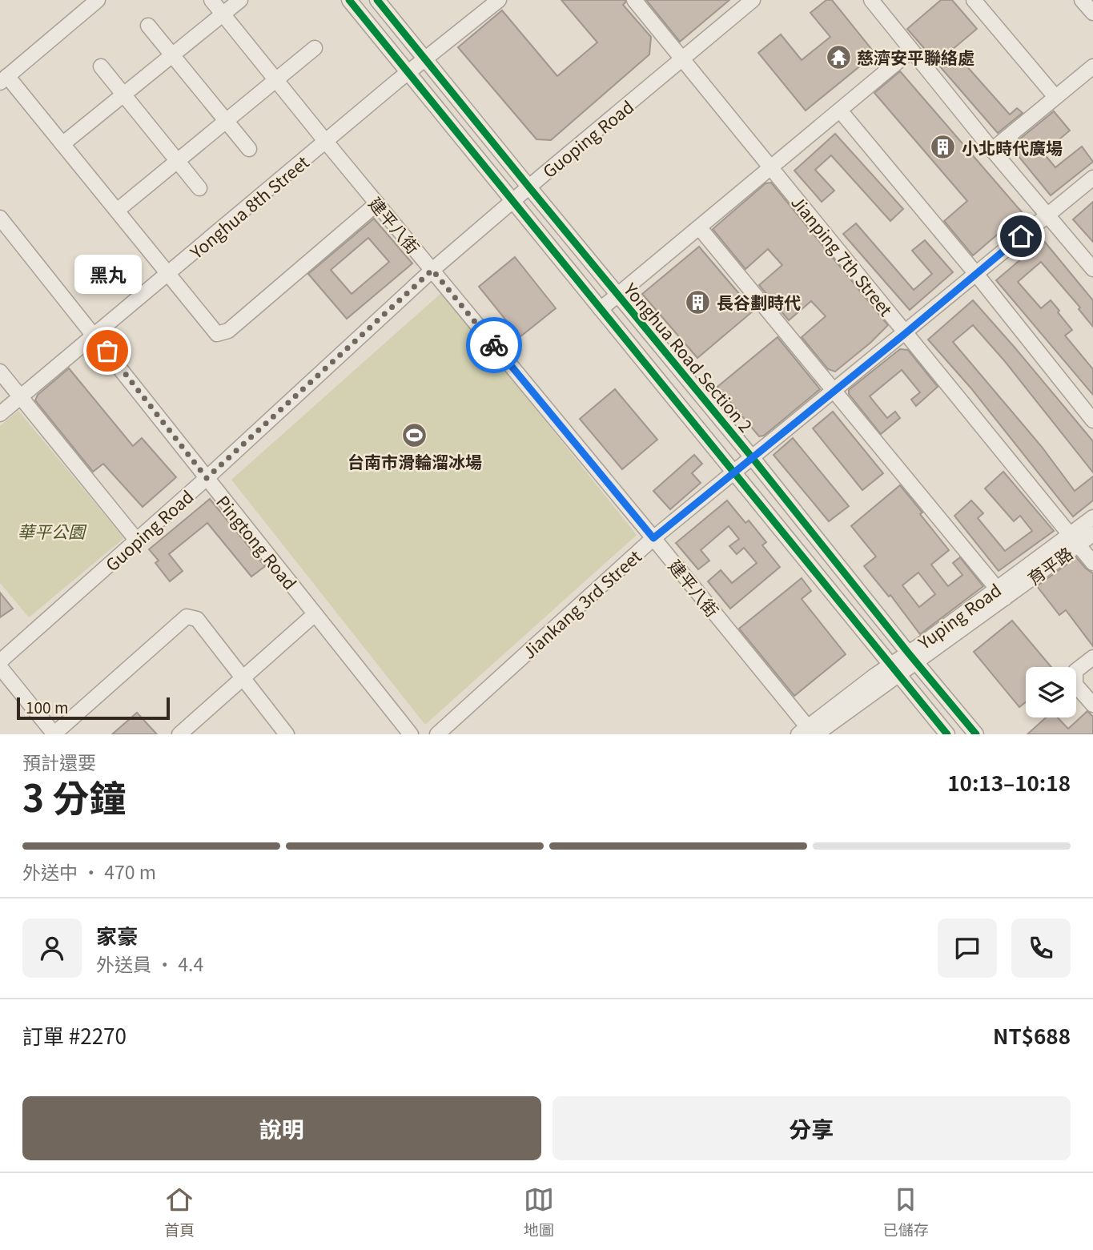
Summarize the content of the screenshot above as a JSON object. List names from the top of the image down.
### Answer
{
  "streets": {
    "street": [
      "Guoping Road",
      "Yonghua 8th Street",
      "建平八街",
      "Jianping 7th Street",
      "Yonghua Road Section 2",
      "Pingtong Road",
      "育平路",
      "Jiankang 3rd Street",
      "Yuping Road"
    ]
  },
  "crossings": [
    ["Guoping Road", "建平八街"],
    ["Guoping Road", "Jianping 7th Street"],
    ["Guoping Road", "Yonghua Road Section 2"],
    ["Guoping Road", "Pingtong Road"],
    ["Yonghua 8th Street", "建平八街"],
    ["Yonghua 8th Street", "Yonghua Road Section 2"],
    ["Yonghua 8th Street", "Pingtong Road"],
    ["建平八街", "Jiankang 3rd Street"],
    ["Jianping 7th Street", "育平路"],
    ["Jianping 7th Street", "Jiankang 3rd Street"],
    ["Jianping 7th Street", "Yuping Road"],
    ["Yonghua Road Section 2", "Jiankang 3rd Street"],
    ["育平路", "Yuping Road"]
  ],
  "parks": ["華平公園"],
  "places": {
    "temple": ["慈濟安平聯絡處"],
    "building": ["小北時代廣場", "長谷劃時代"],
    "other": ["黑丸"],
    "sports": ["台南市滑輪溜冰場"]
  },
  "scale_bar": "100 m",
  "page": {
    "bubble": "黑丸",
    "scale": "100 m",
    "heading": ["3 分鐘", "預計還要", "10:13–10:18"],
    "panel": [
      "家豪",
      "外送員 · 4.4",
      "訂單 #2270",
      "NT$688"
    ],
    "bar": "外送中 · 470 m",
    "buttons": ["說明", "分享"],
    "tabs": ["首頁", "地圖", "已儲存"]
  }
}
